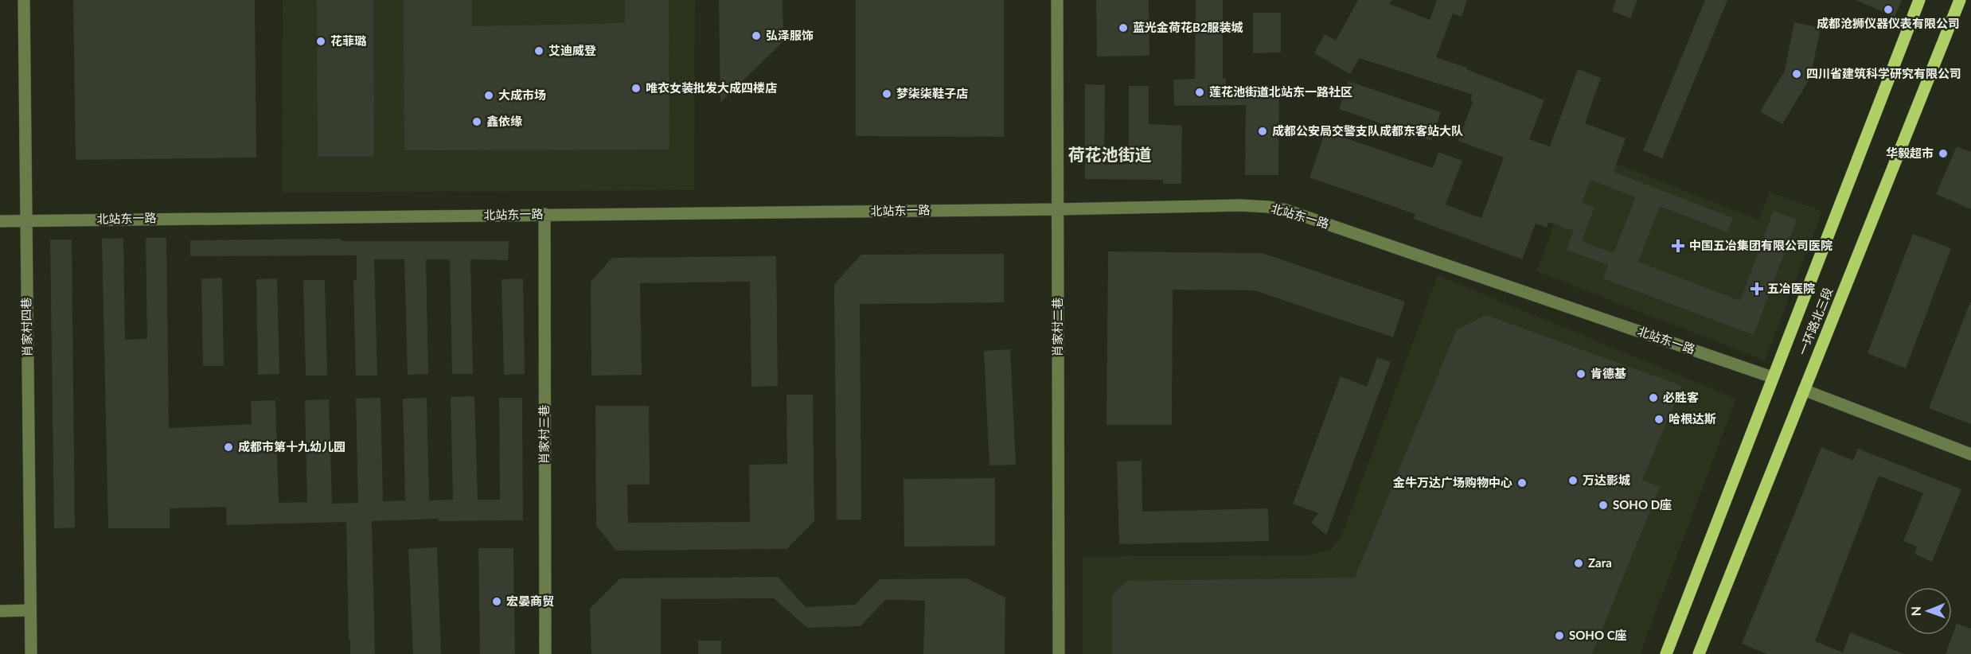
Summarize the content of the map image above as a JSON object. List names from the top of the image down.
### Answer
{
  "streets": {
    "main road": ["一环路北三段"],
    "street": [
      "北站东一路",
      "肖家村四巷",
      "肖家村二巷",
      "肖家村三巷"
    ]
  },
  "crossings": [
    ["北站东一路", "一环路北三段"],
    ["北站东一路", "肖家村四巷"],
    ["北站东一路", "肖家村二巷"],
    ["北站东一路", "肖家村三巷"]
  ],
  "districts": ["荷花池街道"],
  "places": {
    "other": [
      "成都沧狮仪器仪表有限公司",
      "蓝光金荷花B2服装城",
      "弘泽服饰",
      "花菲璐",
      "艾迪威登",
      "四川省建筑科学研究有限公司",
      "唯衣女装批发大成四楼店",
      "莲花池街道北站东一路社区",
      "梦柒柒鞋子店",
      "大成市场",
      "鑫依缘",
      "成都公安局交警支队成都东客站大队",
      "华毅超市",
      "肯德基",
      "必胜客",
      "哈根达斯",
      "成都市第十九幼儿园",
      "万达影城",
      "金牛万达广场购物中心",
      "SOHO D座",
      "Zara",
      "宏晏商贸",
      "SOHO C座"
    ],
    "health": ["中国五冶集团有限公司医院", "五冶医院"]
  },
  "north": "left"
}
